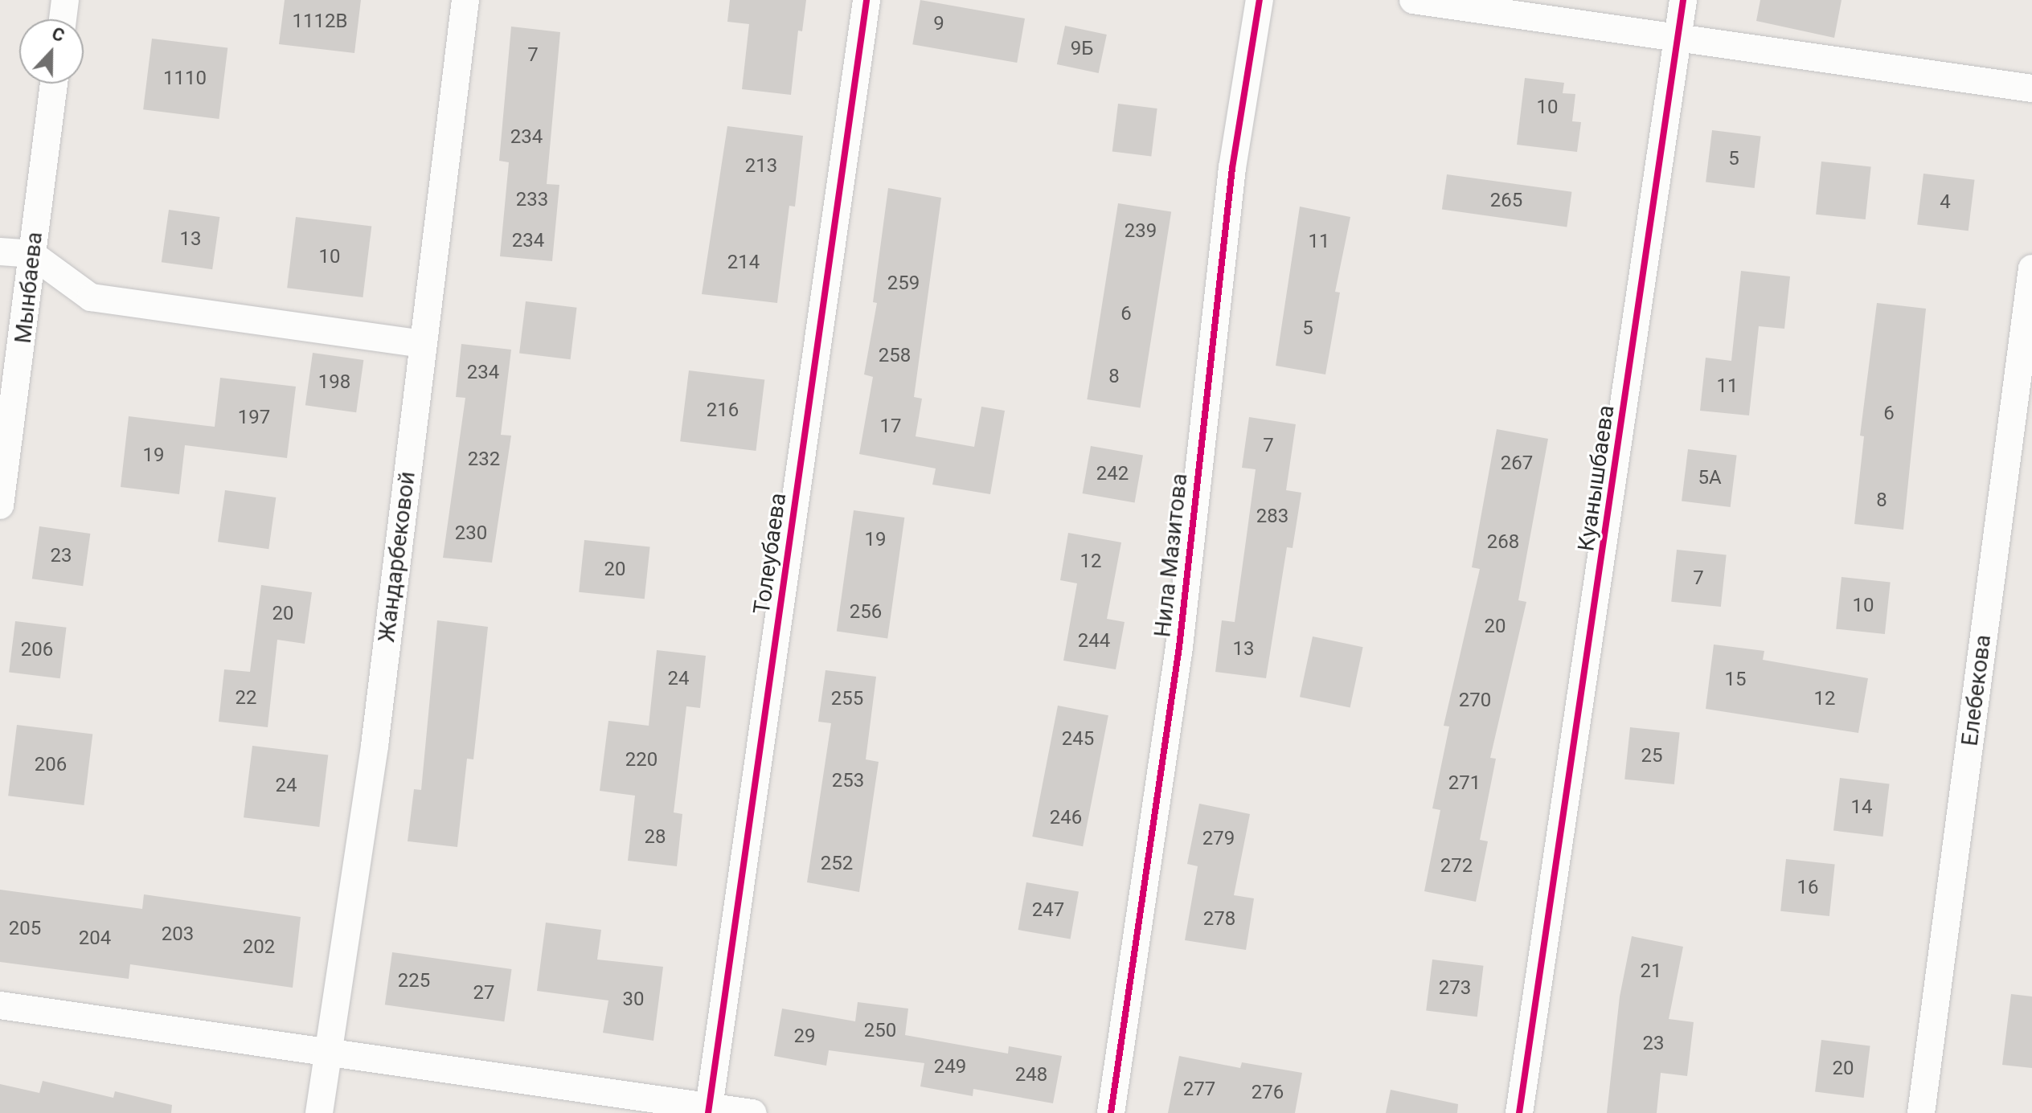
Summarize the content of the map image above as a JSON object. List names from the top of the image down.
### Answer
{
  "streets": {
    "street": [
      "Мынбаева",
      "Куанышбаева",
      "Толеубаева",
      "Нила Мазитова",
      "Жандарбековой",
      "Елебекова"
    ]
  },
  "house_numbers": [
    "1112В",
    "9",
    "9Б",
    "7",
    "1110",
    "10",
    "234",
    "5",
    "213",
    "233",
    "265",
    "4",
    "239",
    "13",
    "234",
    "11",
    "10",
    "214",
    "259",
    "6",
    "5",
    "258",
    "234",
    "8",
    "198",
    "11",
    "216",
    "6",
    "197",
    "17",
    "7",
    "19",
    "232",
    "267",
    "242",
    "5А",
    "8",
    "283",
    "230",
    "19",
    "268",
    "23",
    "12",
    "20",
    "7",
    "10",
    "256",
    "20",
    "20",
    "244",
    "13",
    "206",
    "24",
    "15",
    "22",
    "255",
    "12",
    "270",
    "245",
    "25",
    "220",
    "206",
    "253",
    "271",
    "24",
    "14",
    "246",
    "28",
    "279",
    "252",
    "272",
    "16",
    "247",
    "278",
    "205",
    "203",
    "204",
    "202",
    "21",
    "225",
    "273",
    "27",
    "30",
    "250",
    "29",
    "23",
    "249",
    "20",
    "248",
    "277",
    "276"
  ],
  "north": "top"
}
